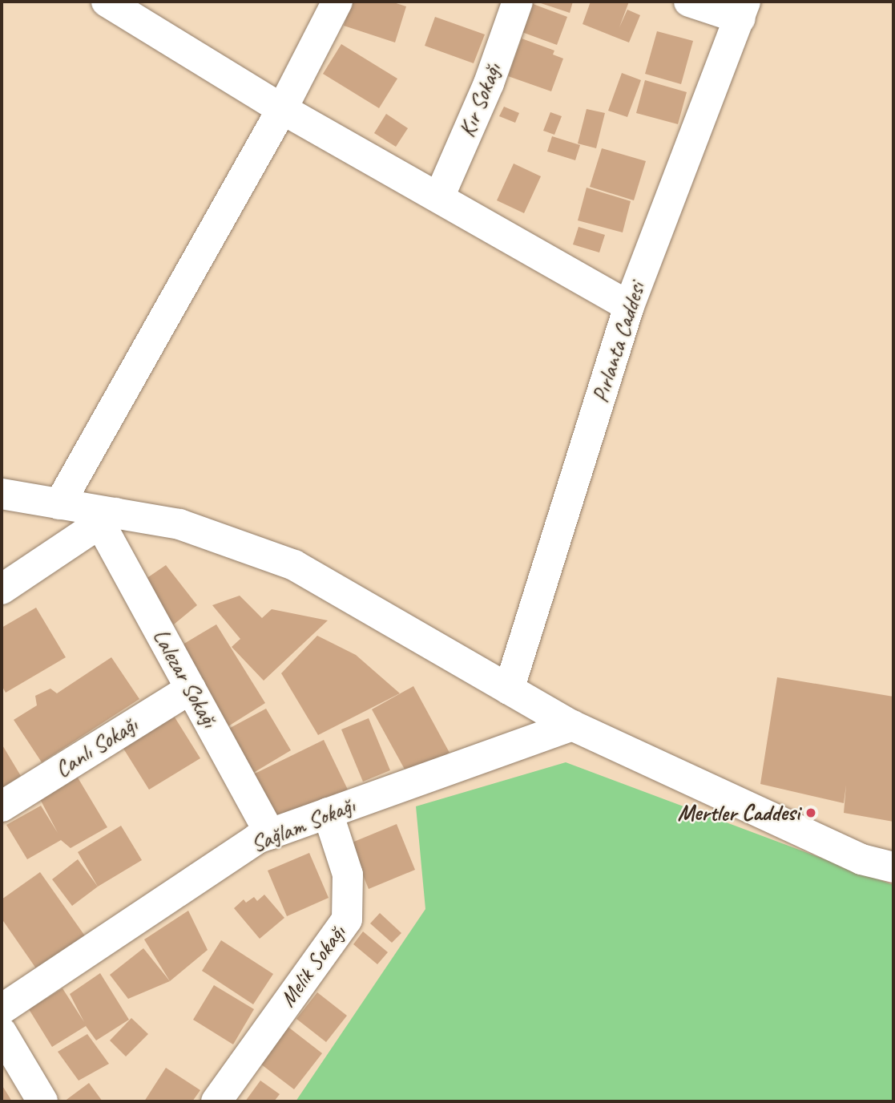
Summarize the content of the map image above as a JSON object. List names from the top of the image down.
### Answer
{
  "streets": {
    "street": [
      "Kır Sokağı",
      "Pırlanta Caddesi",
      "Lalezar Sokağı",
      "Canlı Sokağı",
      "Sağlam Sokağı",
      "Melik Sokağı"
    ]
  },
  "crossings": [
    ["Lalezar Sokağı", "Canlı Sokağı"],
    ["Lalezar Sokağı", "Sağlam Sokağı"],
    ["Sağlam Sokağı", "Melik Sokağı"]
  ],
  "places": ["Mertler Caddesi"]
}
